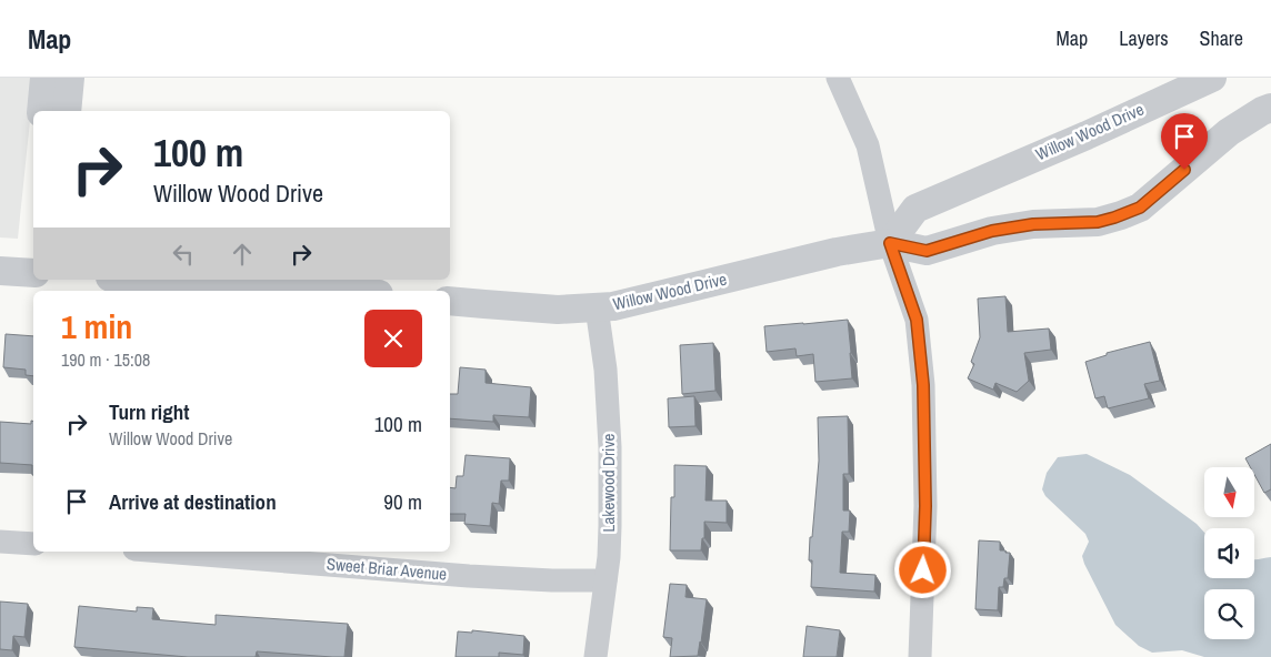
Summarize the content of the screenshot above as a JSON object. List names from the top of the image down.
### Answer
{
  "streets": {
    "street": ["Willow Wood Drive", "Lakewood Drive", "Sweet Briar Avenue"]
  },
  "crossings": [
    ["Willow Wood Drive", "Lakewood Drive"],
    ["Lakewood Drive", "Sweet Briar Avenue"]
  ],
  "north": "bottom",
  "page": {
    "header": "Map",
    "nav": ["Map", "Layers", "Share"],
    "turn": ["100 m", "Willow Wood Drive"],
    "heading": ["1 min", "190 m · 15:08"],
    "list": [
      {
        "name": "Turn right",
        "note": "Willow Wood Drive",
        "value": "100 m"
      },
      {
        "name": "Arrive at destination",
        "value": "90 m"
      }
    ]
  }
}
